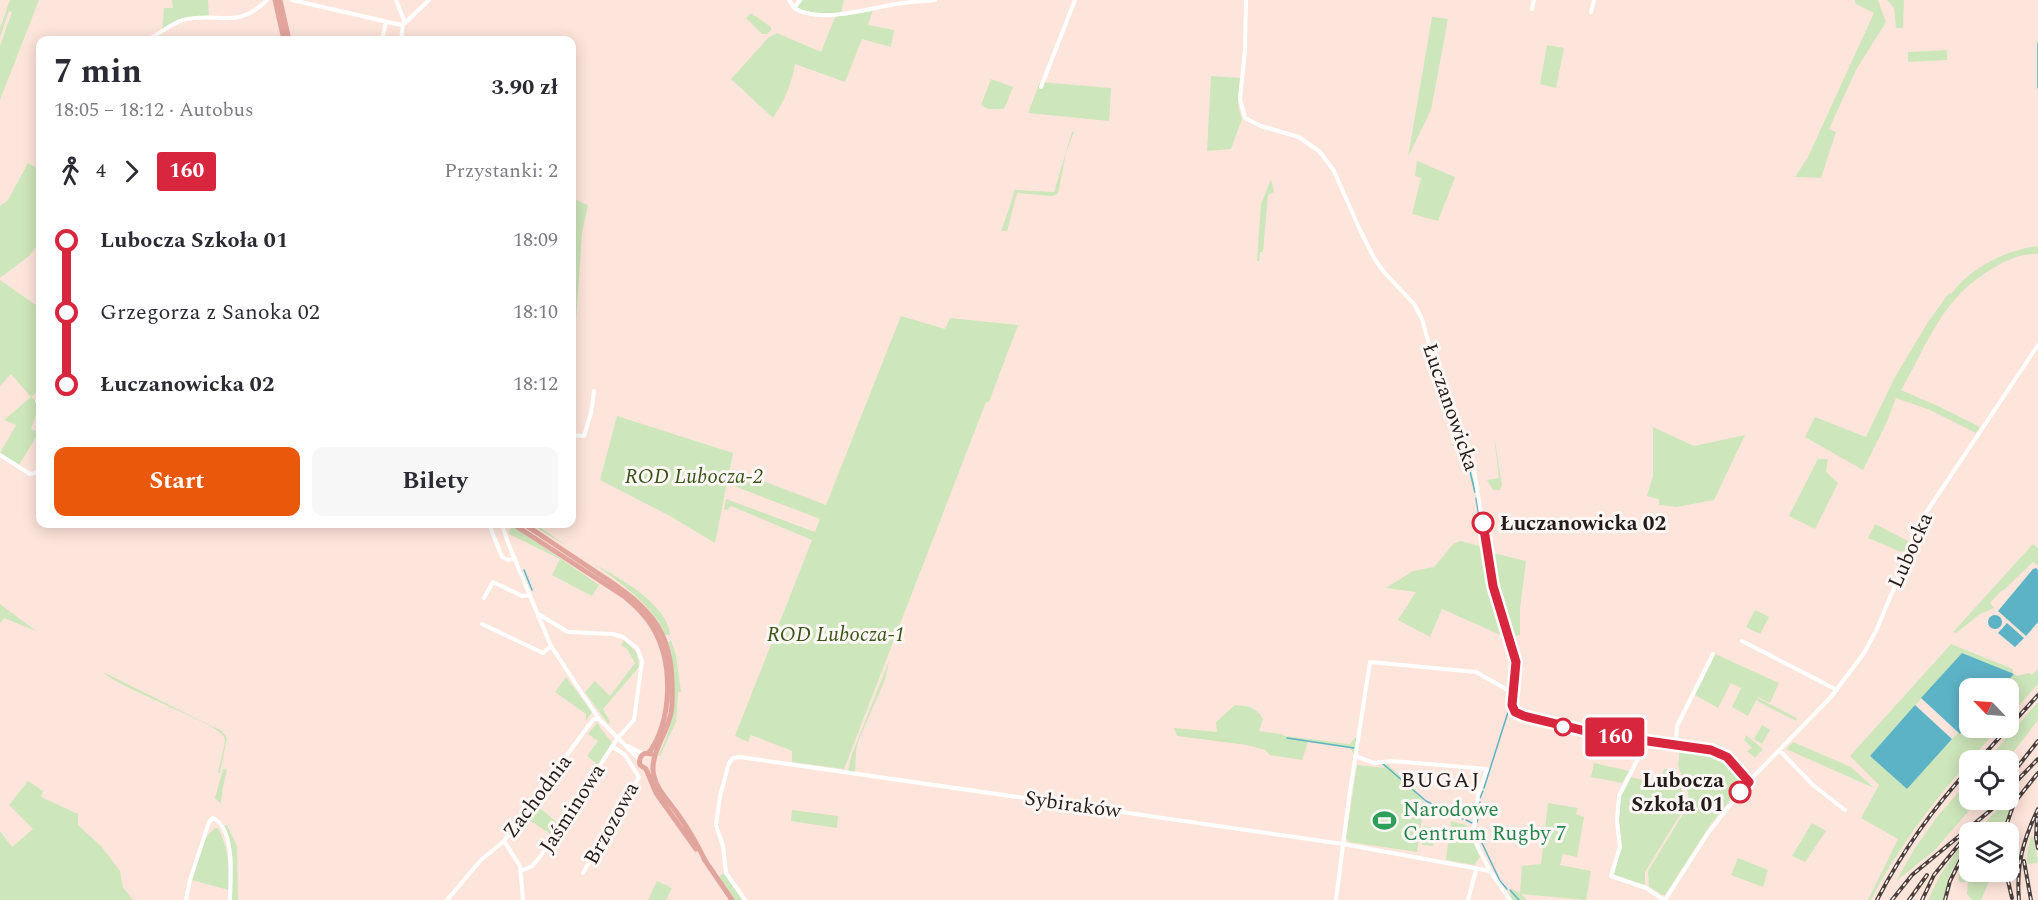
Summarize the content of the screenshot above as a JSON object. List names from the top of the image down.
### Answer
{
  "streets": {
    "street": [
      "Łuczanowicka",
      "Lubocka",
      "Zachodnia",
      "Sybiraków",
      "Jaśminowa",
      "Brzozowa"
    ]
  },
  "crossings": [
    ["Łuczanowicka", "Lubocka"],
    ["Jaśminowa", "Brzozowa"]
  ],
  "districts": ["BUGAJ"],
  "parks": ["ROD Lubocza-2", "ROD Lubocza-1"],
  "places": {
    "other": ["Łuczanowicka 02", "Lubocza Szkoła 01"],
    "sports": ["Narodowe Centrum Rugby 7"]
  },
  "lines": ["bus line 160"],
  "north": "top left",
  "page": {
    "on_map": "160",
    "heading": ["7 min", "18:05 – 18:12 · Autobus", "3.90 zł"],
    "legs": ["4", "160", "Przystanki: 2"],
    "list": [
      {
        "name": "Lubocza Szkoła 01",
        "value": "18:09"
      },
      {
        "name": "Grzegorza z Sanoka 02",
        "value": "18:10"
      },
      {
        "name": "Łuczanowicka 02",
        "value": "18:12"
      }
    ],
    "buttons": ["Start", "Bilety"]
  }
}
